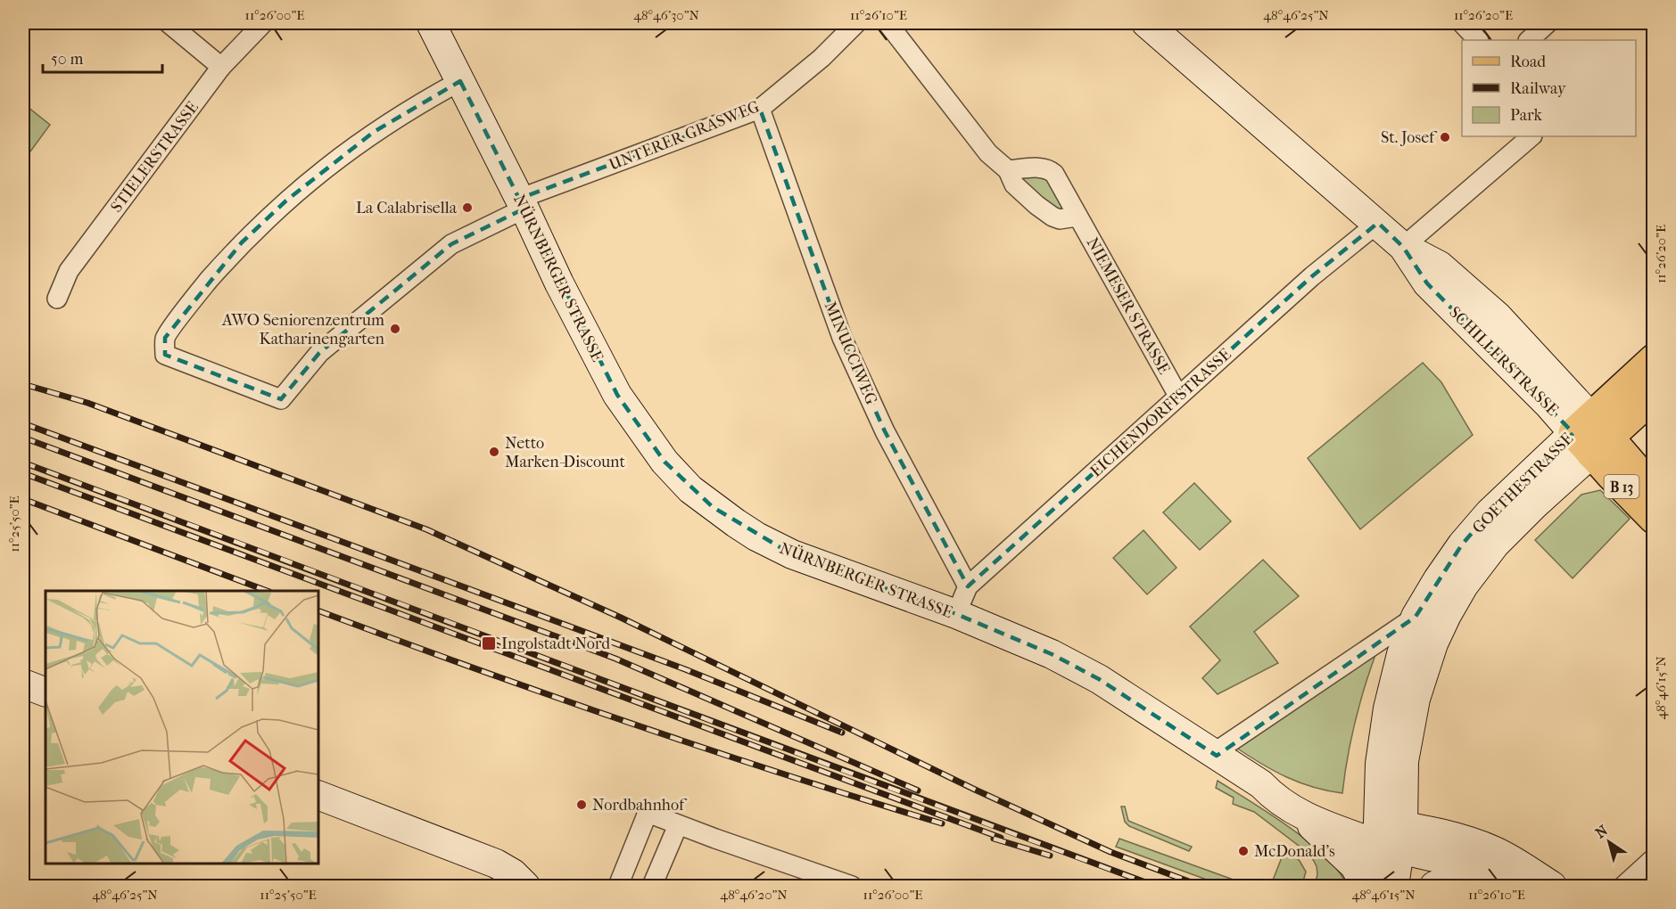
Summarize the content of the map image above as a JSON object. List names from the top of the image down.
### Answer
{
  "streets": {
    "main road": ["SCHILLERSTRASSE", "GOETHESTRASSE", "B 13"],
    "street": [
      "UNTERER GRASWEG",
      "STIELERSTRASSE",
      "NÜRNBERGER STRASSE",
      "NIEMESER STRASSE",
      "MINUCCIWEG",
      "EICHENDORFFSTRASSE"
    ]
  },
  "crossings": [
    ["UNTERER GRASWEG", "NÜRNBERGER STRASSE"],
    ["UNTERER GRASWEG", "MINUCCIWEG"],
    ["NÜRNBERGER STRASSE", "EICHENDORFFSTRASSE"],
    ["NÜRNBERGER STRASSE", "GOETHESTRASSE"],
    ["NIEMESER STRASSE", "EICHENDORFFSTRASSE"],
    ["MINUCCIWEG", "EICHENDORFFSTRASSE"],
    ["SCHILLERSTRASSE", "EICHENDORFFSTRASSE"],
    ["SCHILLERSTRASSE", "GOETHESTRASSE"]
  ],
  "places": {
    "other": [
      "St. Josef",
      "La Calabrisella",
      "AWO Seniorenzentrum Katharinengarten",
      "Netto Marken-Discount",
      "Nordbahnhof",
      "McDonald's"
    ],
    "transit": ["Ingolstadt Nord"]
  },
  "legend": ["Road", "Railway", "Park"],
  "scale_bar": "50 m",
  "north": "top left",
  "coordinates": [
    "11°26'00\"E",
    "48°46'30\"N",
    "11°26'10\"E",
    "48°46'25\"N",
    "11°26'20\"E",
    "11°25'50\"E",
    "48°46'15\"N",
    "48°46'20\"N"
  ]
}
